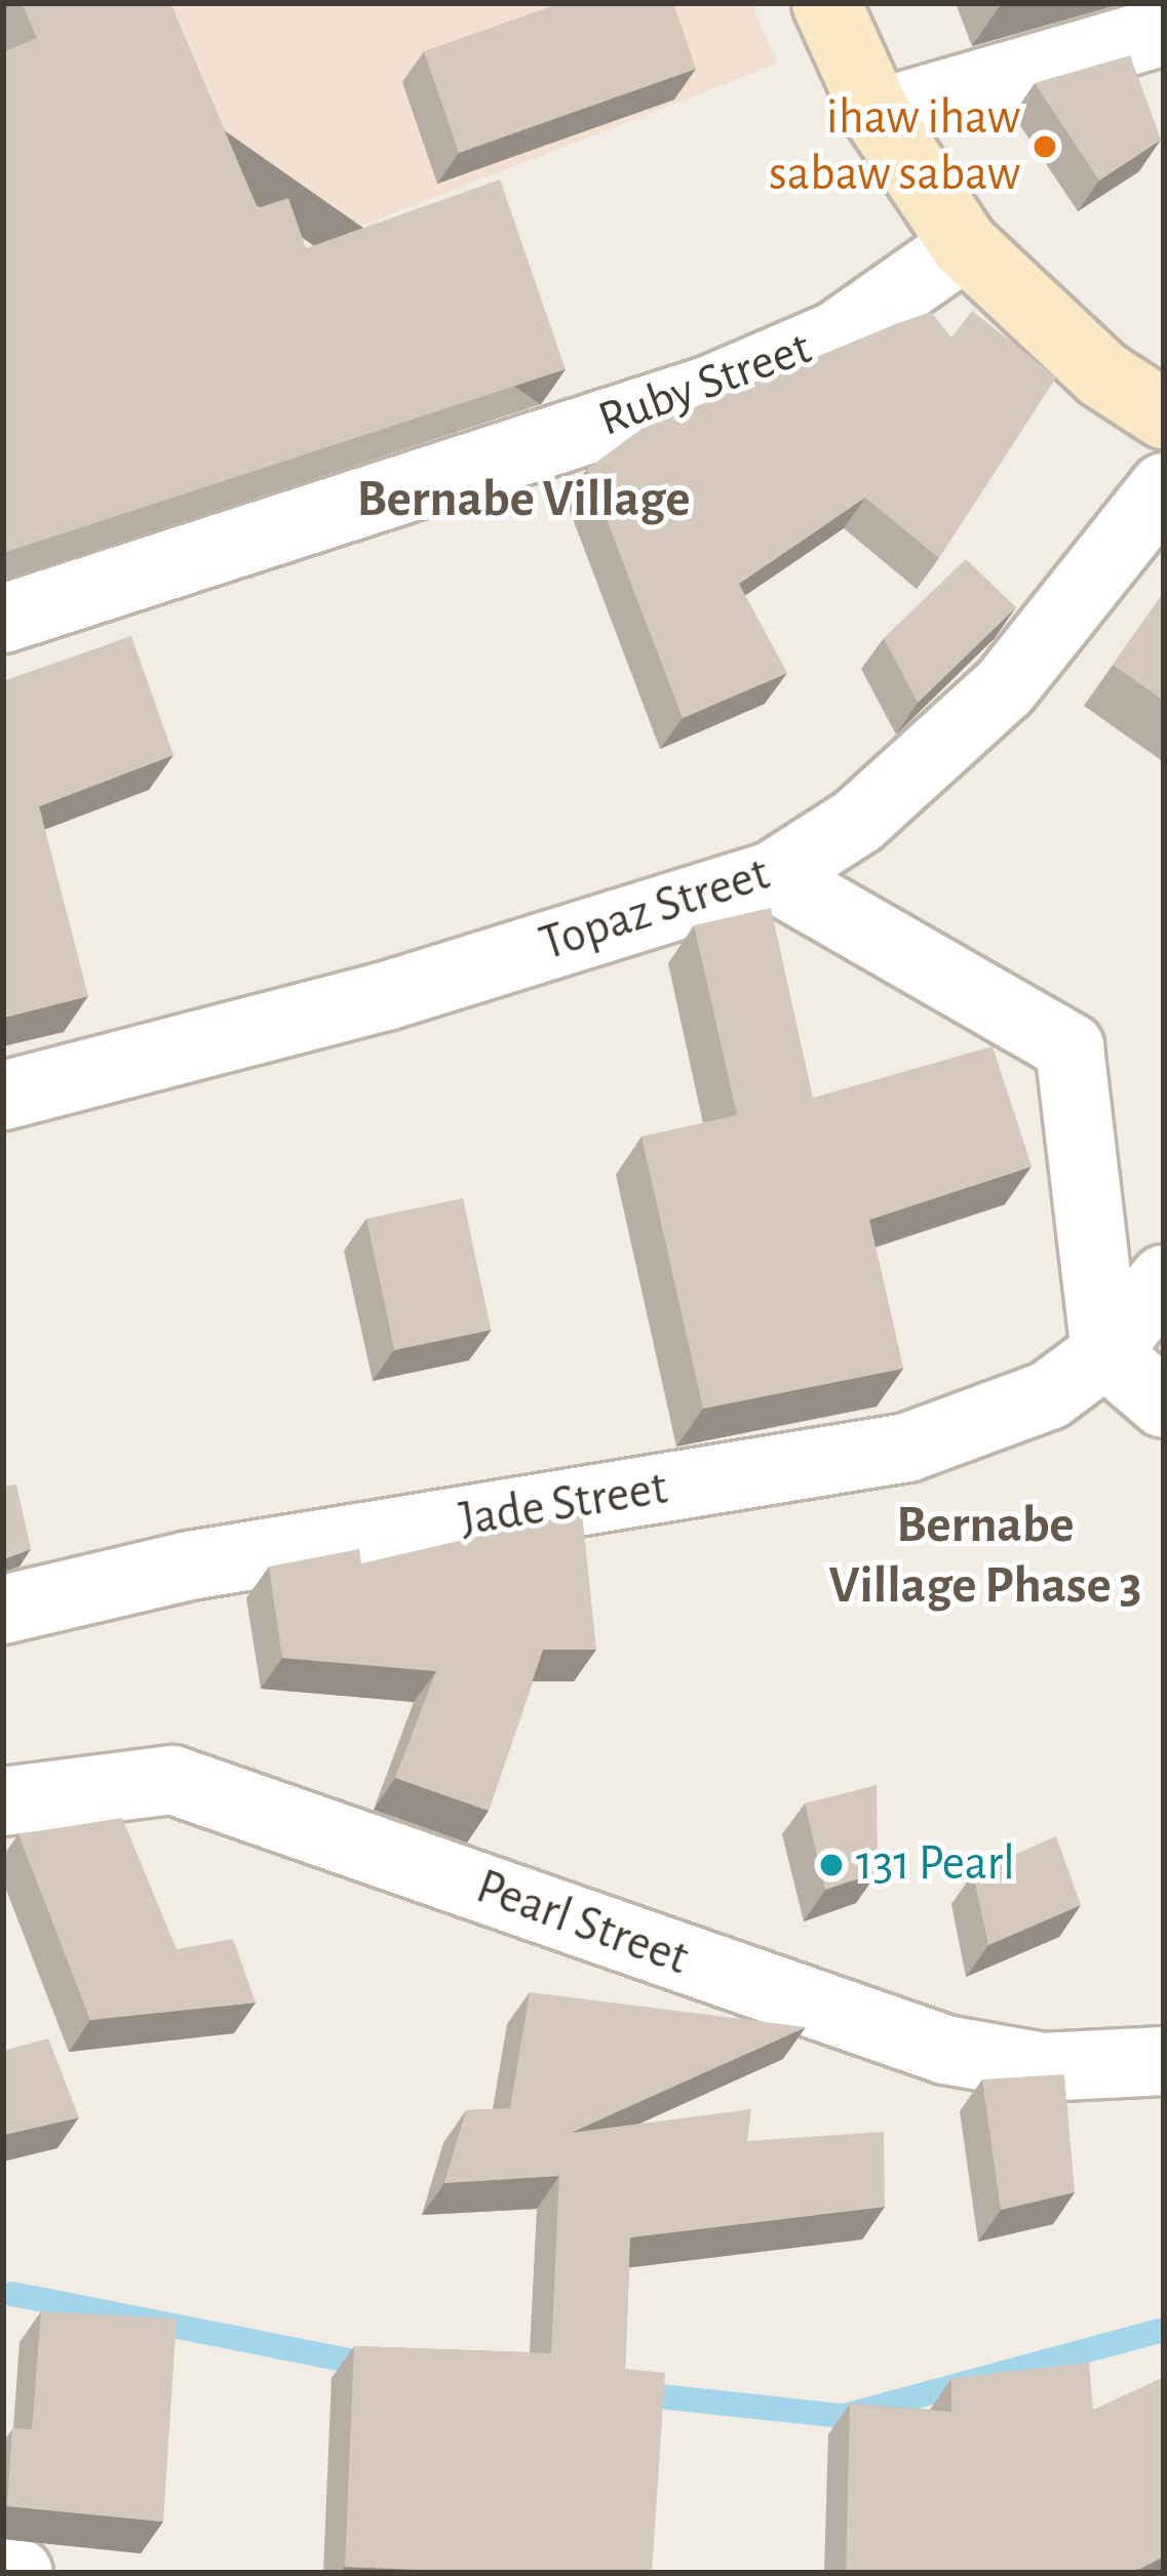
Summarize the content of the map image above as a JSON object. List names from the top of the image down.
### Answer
{
  "streets": {
    "street": [
      "Ruby Street",
      "Topaz Street",
      "Jade Street",
      "Pearl Street"
    ]
  },
  "districts": ["Bernabe Village", "Bernabe Village Phase 3"],
  "places": ["ihaw ihaw sabaw sabaw", "131 Pearl"]
}
